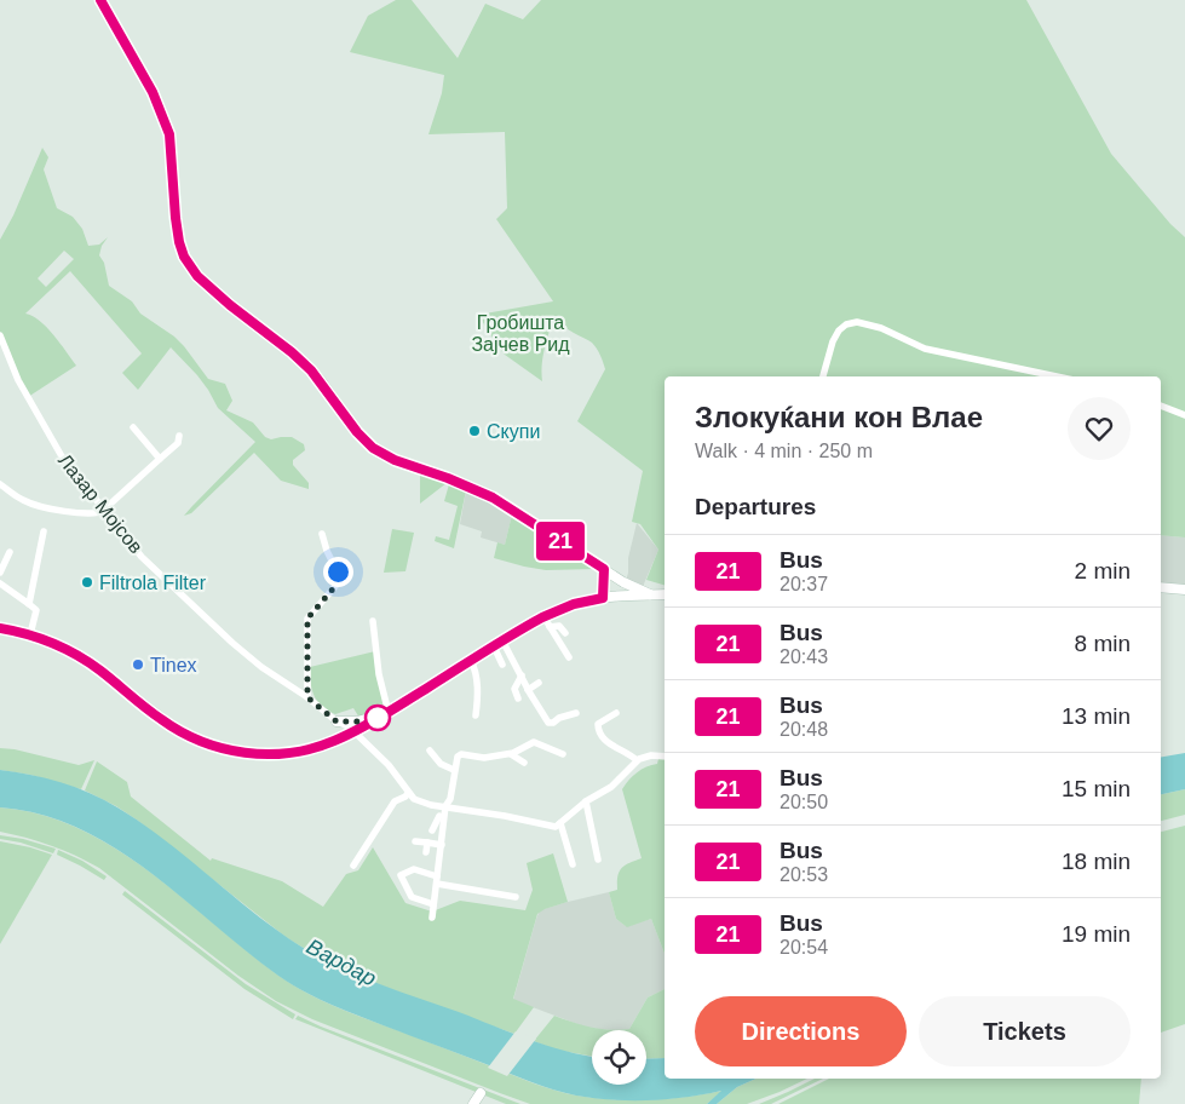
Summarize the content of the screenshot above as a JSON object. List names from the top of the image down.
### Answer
{
  "streets": {
    "street": ["Лазар Мојсов"]
  },
  "water": ["Вардар"],
  "parks": ["Гробишта Зајчев Рид"],
  "places": ["Скупи", "Filtrola Filter", "Tinex"],
  "lines": ["bus line 21"],
  "page": {
    "on_map": "21",
    "heading": [
      ["Злокуќани кон Влае", "Walk · 4 min · 250 m"],
      "Departures"
    ],
    "list": [
      {
        "mark": "21",
        "name": "Bus",
        "note": "20:37",
        "value": "2 min"
      },
      {
        "mark": "21",
        "name": "Bus",
        "note": "20:43",
        "value": "8 min"
      },
      {
        "mark": "21",
        "name": "Bus",
        "note": "20:48",
        "value": "13 min"
      },
      {
        "mark": "21",
        "name": "Bus",
        "note": "20:50",
        "value": "15 min"
      },
      {
        "mark": "21",
        "name": "Bus",
        "note": "20:53",
        "value": "18 min"
      },
      {
        "mark": "21",
        "name": "Bus",
        "note": "20:54",
        "value": "19 min"
      }
    ],
    "buttons": ["Directions", "Tickets"]
  }
}
